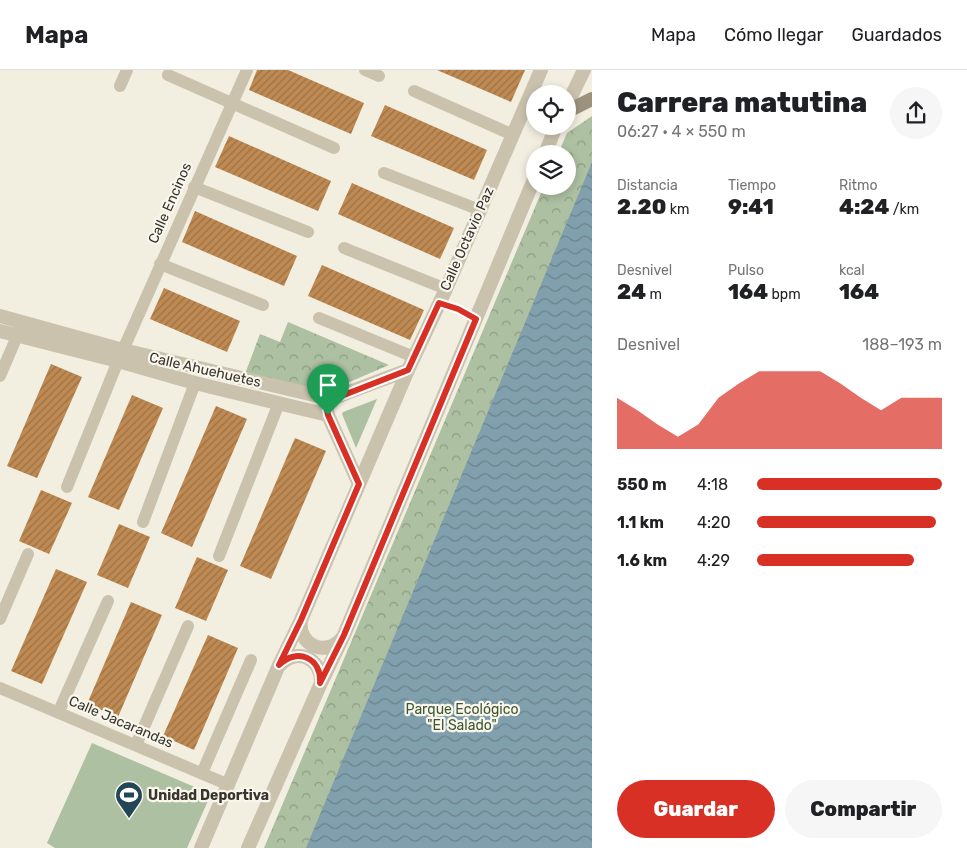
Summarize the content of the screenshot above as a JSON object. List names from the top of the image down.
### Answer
{
  "streets": {
    "street": [
      "Calle Encinos",
      "Calle Octavio Paz",
      "Calle Ahuehuetes",
      "Calle Jacarandas"
    ]
  },
  "crossings": [
    ["Calle Encinos", "Calle Ahuehuetes"],
    ["Calle Octavio Paz", "Calle Jacarandas"]
  ],
  "parks": ["Parque Ecológico \"El Salado\""],
  "places": {
    "sports": ["Unidad Deportiva"]
  },
  "page": {
    "header": "Mapa",
    "nav": ["Mapa", "Cómo llegar", "Guardados"],
    "heading": ["Carrera matutina", "06:27 · 4 × 550 m"],
    "stats": [
      ["Distancia", "2.20 km"],
      ["Tiempo", "9:41"],
      ["Ritmo", "4:24 /km"],
      ["Desnivel", "24 m"],
      ["Pulso", "164 bpm"],
      ["kcal", "164"]
    ],
    "chart": ["Desnivel", "188–193 m"],
    "list": [
      {
        "name": "550 m",
        "note": "4:18"
      },
      {
        "name": "1.1 km",
        "note": "4:20"
      },
      {
        "name": "1.6 km",
        "note": "4:29"
      }
    ],
    "buttons": ["Guardar", "Compartir"]
  }
}
